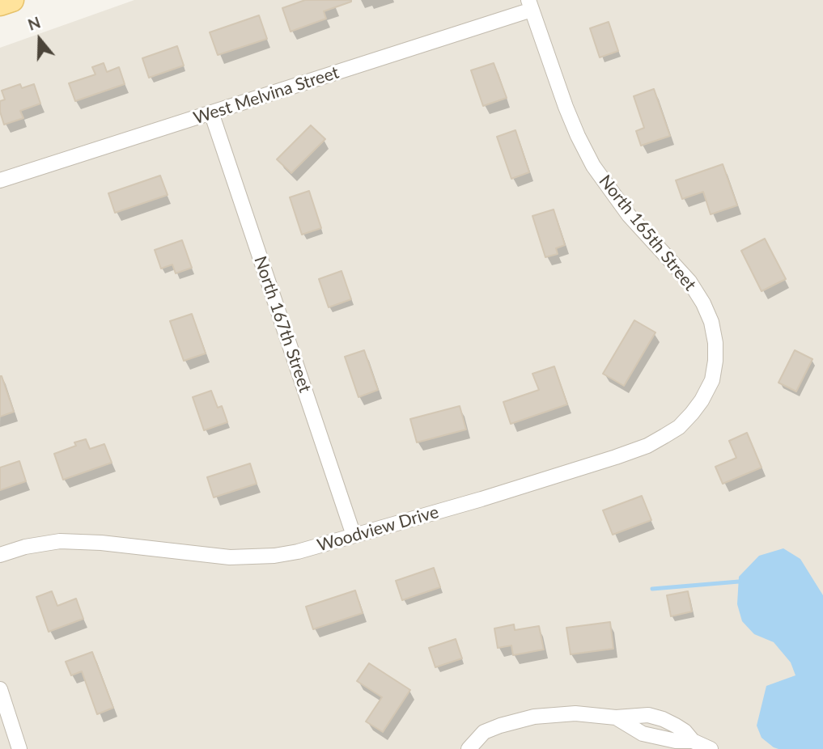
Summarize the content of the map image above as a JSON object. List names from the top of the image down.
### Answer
{
  "streets": {
    "street": [
      "West Melvina Street",
      "North 165th Street",
      "North 167th Street",
      "Woodview Drive"
    ]
  },
  "crossings": [
    ["West Melvina Street", "North 165th Street"],
    ["West Melvina Street", "North 167th Street"],
    ["North 165th Street", "Woodview Drive"],
    ["North 167th Street", "Woodview Drive"]
  ],
  "north": "top"
}
